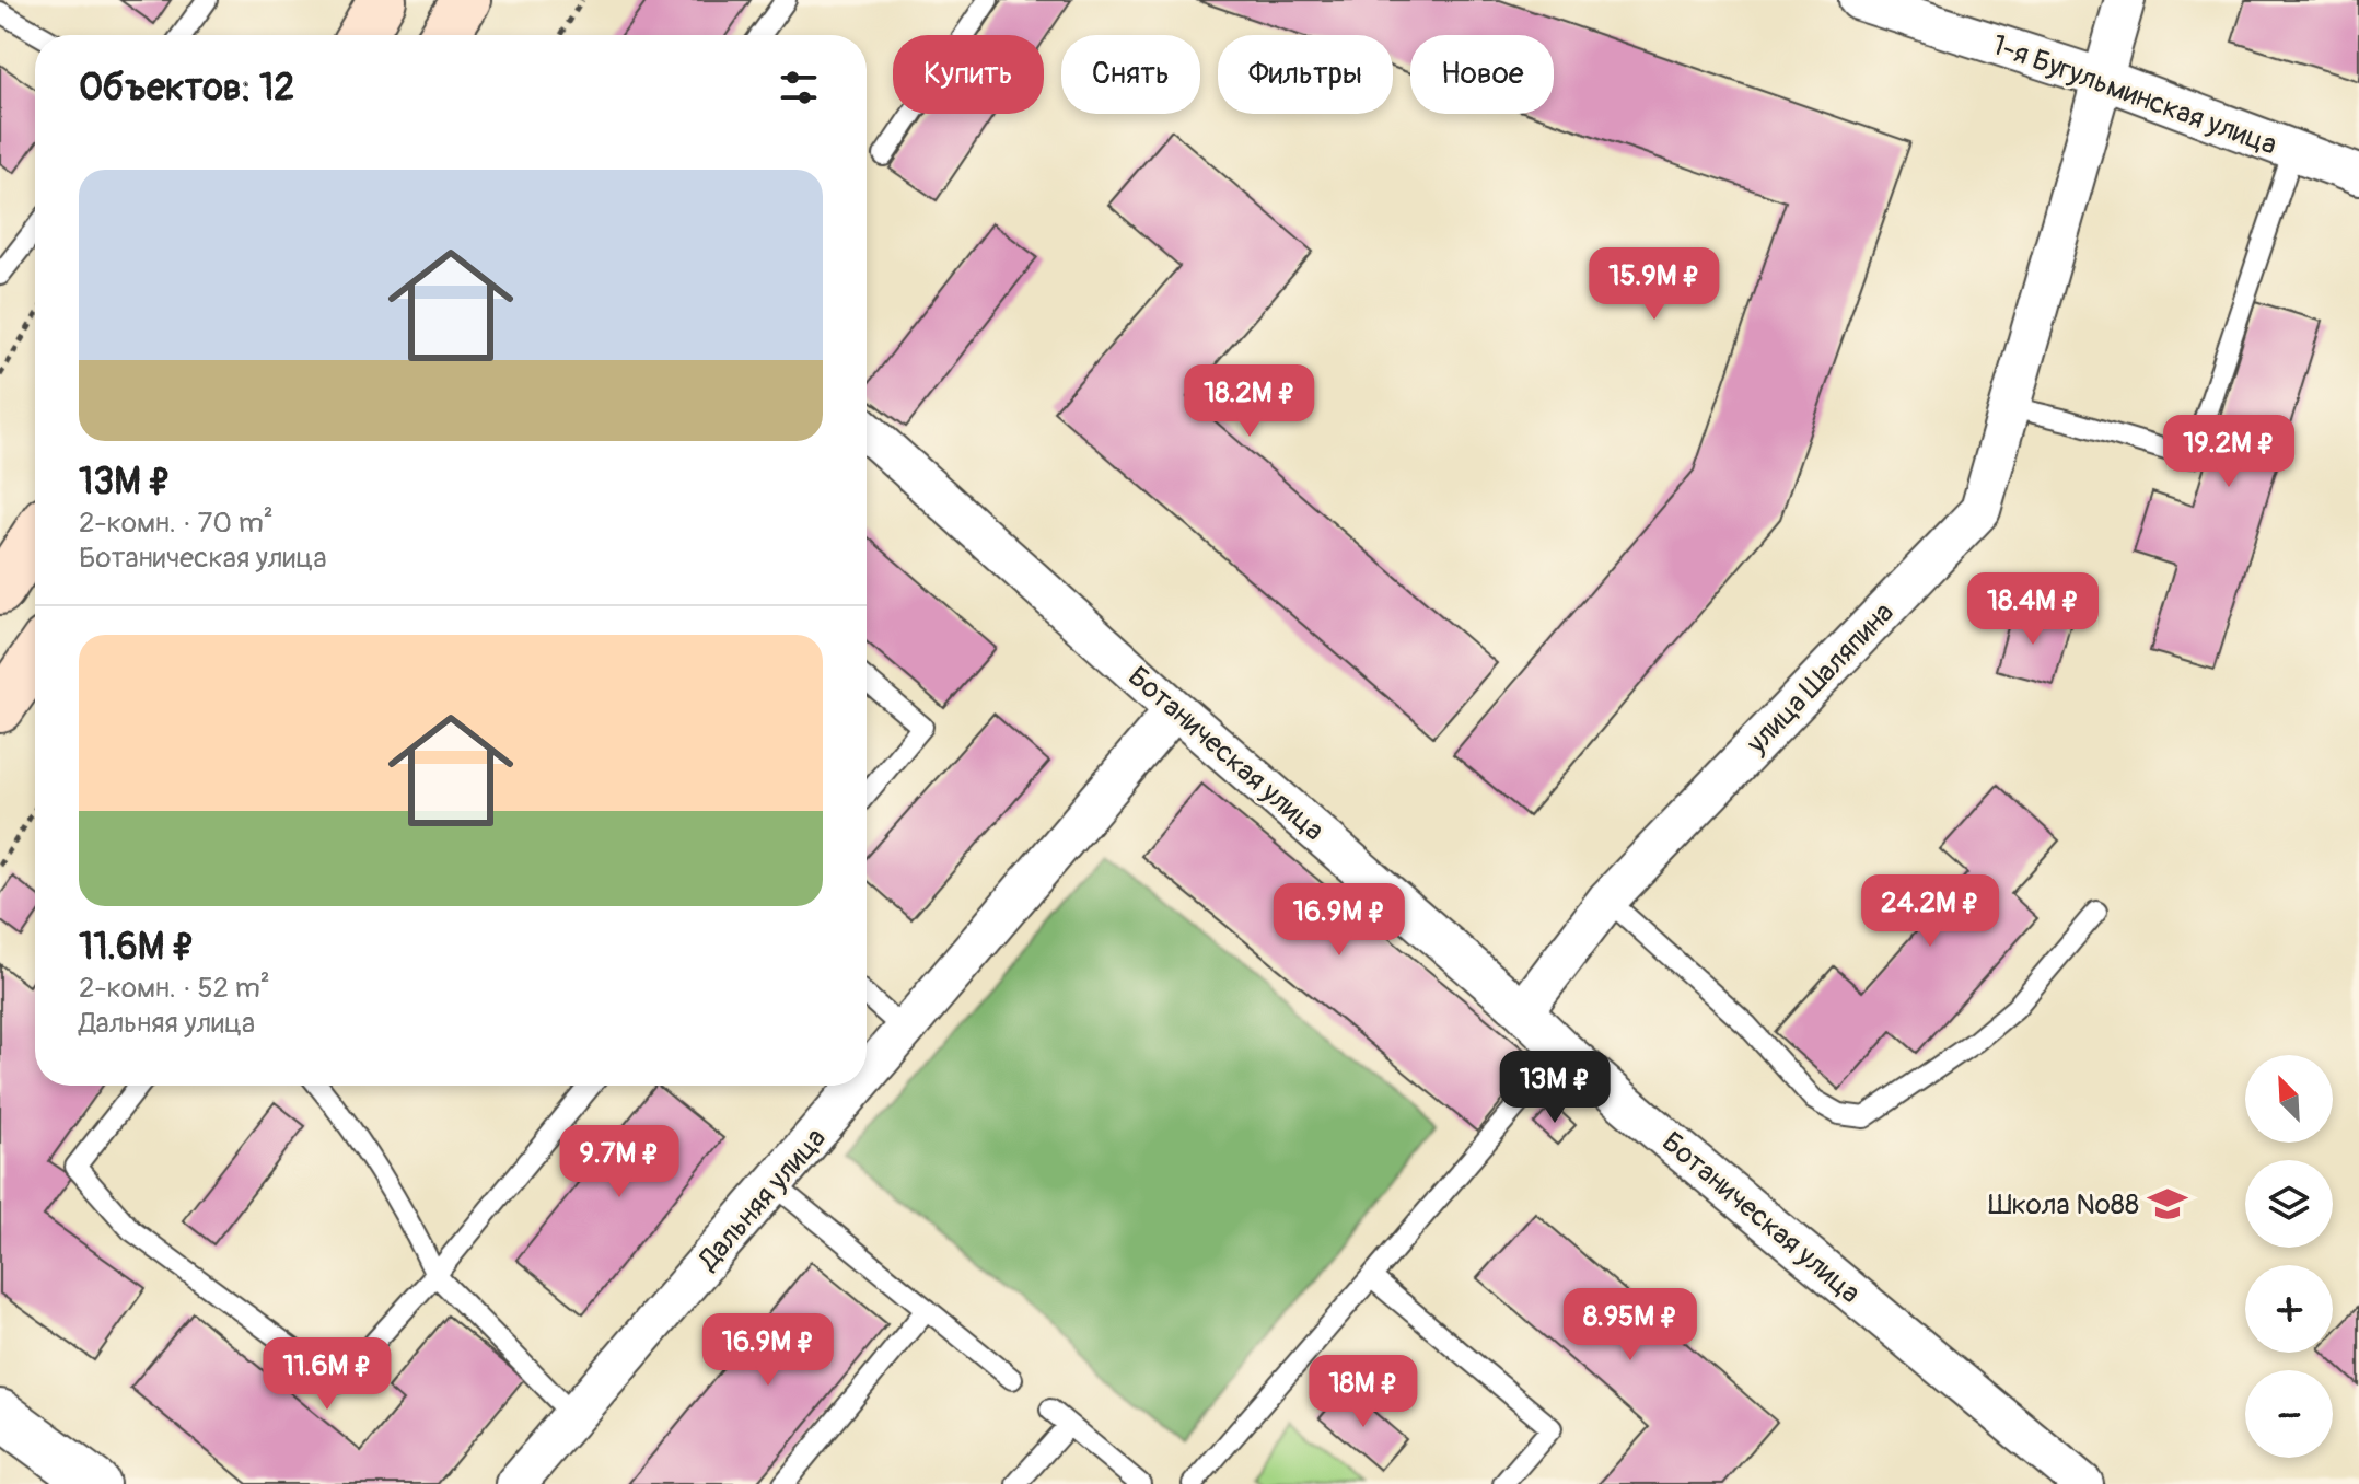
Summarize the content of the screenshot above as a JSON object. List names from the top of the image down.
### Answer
{
  "streets": {
    "street": [
      "1-я Бугульминская улица",
      "улица Шаляпина",
      "Ботаническая улица",
      "Дальняя улица"
    ]
  },
  "crossings": [
    ["1-я Бугульминская улица", "улица Шаляпина"],
    ["улица Шаляпина", "Ботаническая улица"],
    ["Ботаническая улица", "Дальняя улица"]
  ],
  "places": {
    "school or university": ["Школа №88"]
  },
  "north": "top left",
  "page": {
    "chip": [
      "Купить",
      "Снять",
      "Фильтры",
      "Новое"
    ],
    "heading": "Объектов: 12",
    "list": [
      {
        "name": "13M ₽",
        "note": "2-комн. · 70 m² · Ботаническая улица"
      },
      {
        "name": "11.6M ₽",
        "note": "2-комн. · 52 m² · Дальняя улица"
      }
    ],
    "price": [
      "15.9M ₽",
      "18.2M ₽",
      "19.2M ₽",
      "18.4M ₽",
      "24.2M ₽",
      "16.9M ₽",
      "13M ₽",
      "9.7M ₽",
      "8.95M ₽",
      "16.9M ₽",
      "11.6M ₽",
      "18M ₽"
    ],
    "map_buttons": ["+", "−"]
  }
}
